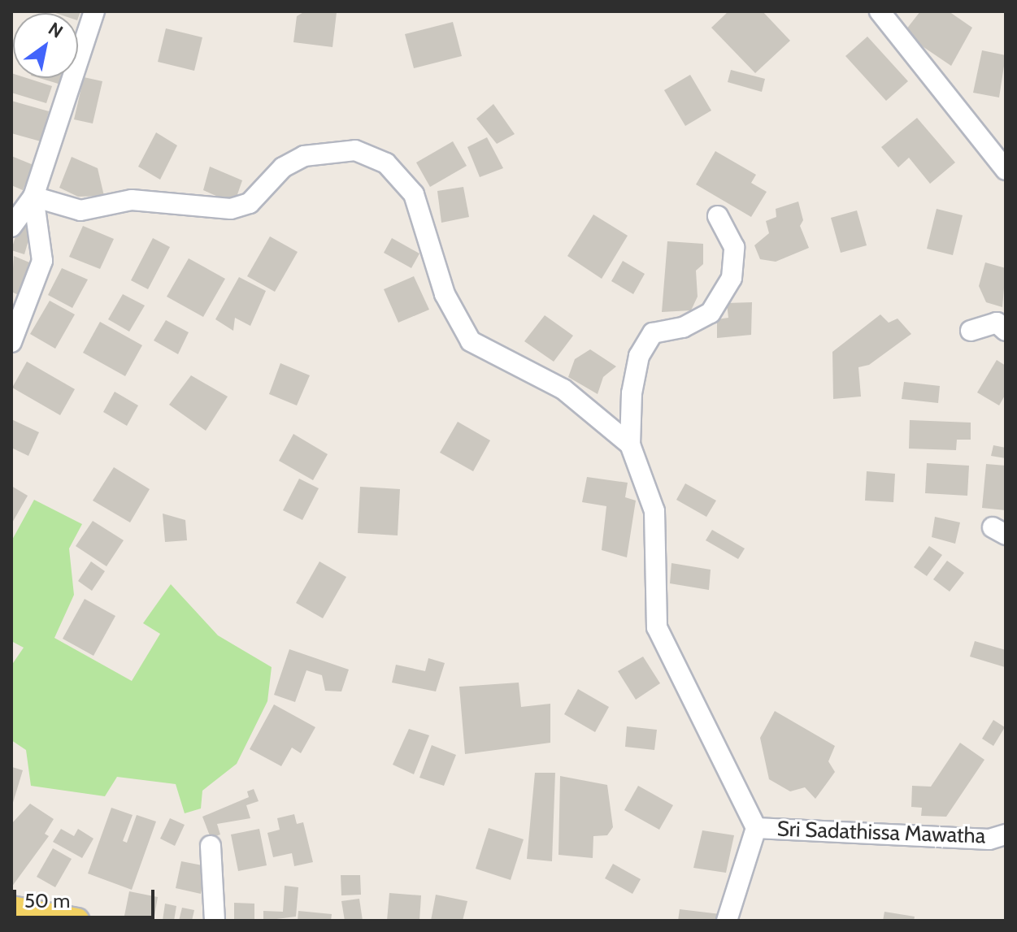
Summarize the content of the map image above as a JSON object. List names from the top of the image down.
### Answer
{
  "streets": {
    "street": ["Sri Sadathissa Mawatha"]
  },
  "scale_bar": "50 m",
  "north": "top right"
}
